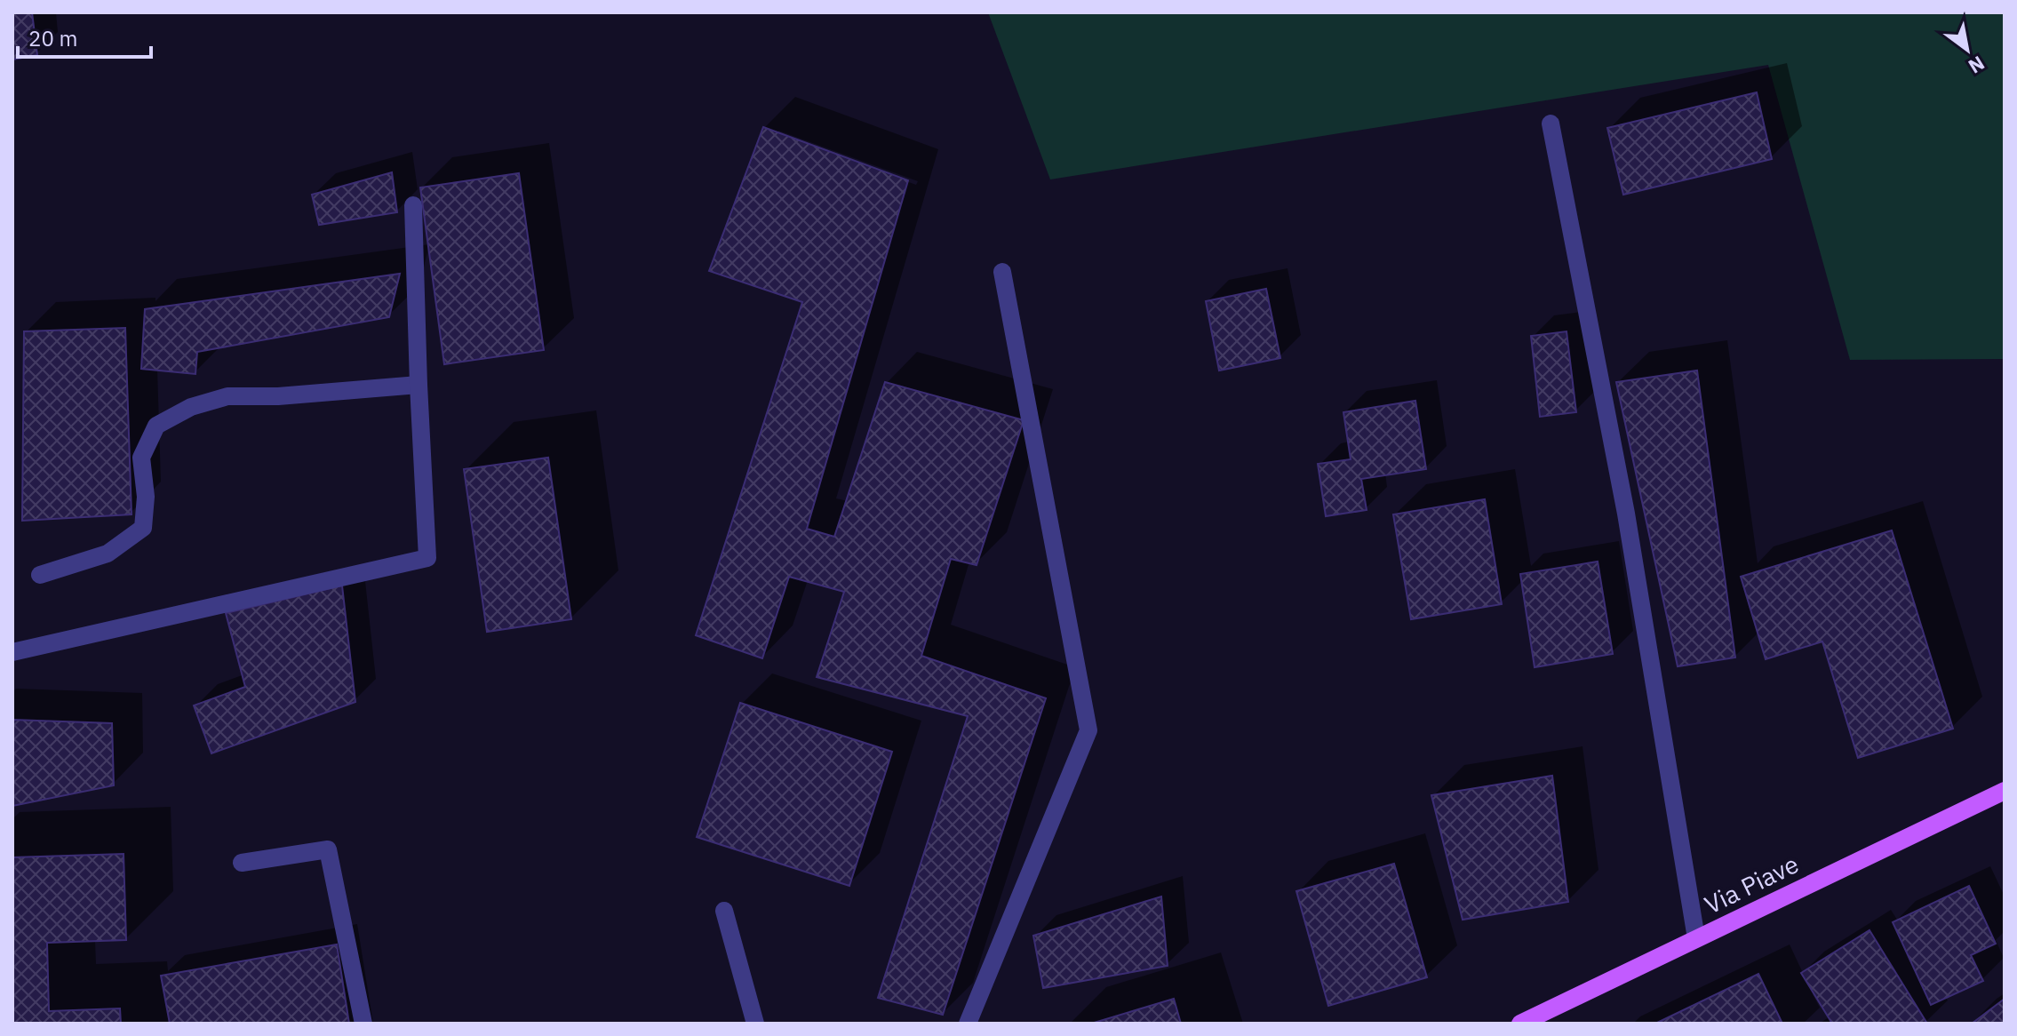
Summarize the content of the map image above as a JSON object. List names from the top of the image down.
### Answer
{
  "streets": {
    "main road": ["Via Piave"]
  },
  "scale_bar": "20 m",
  "north": "bottom right"
}
